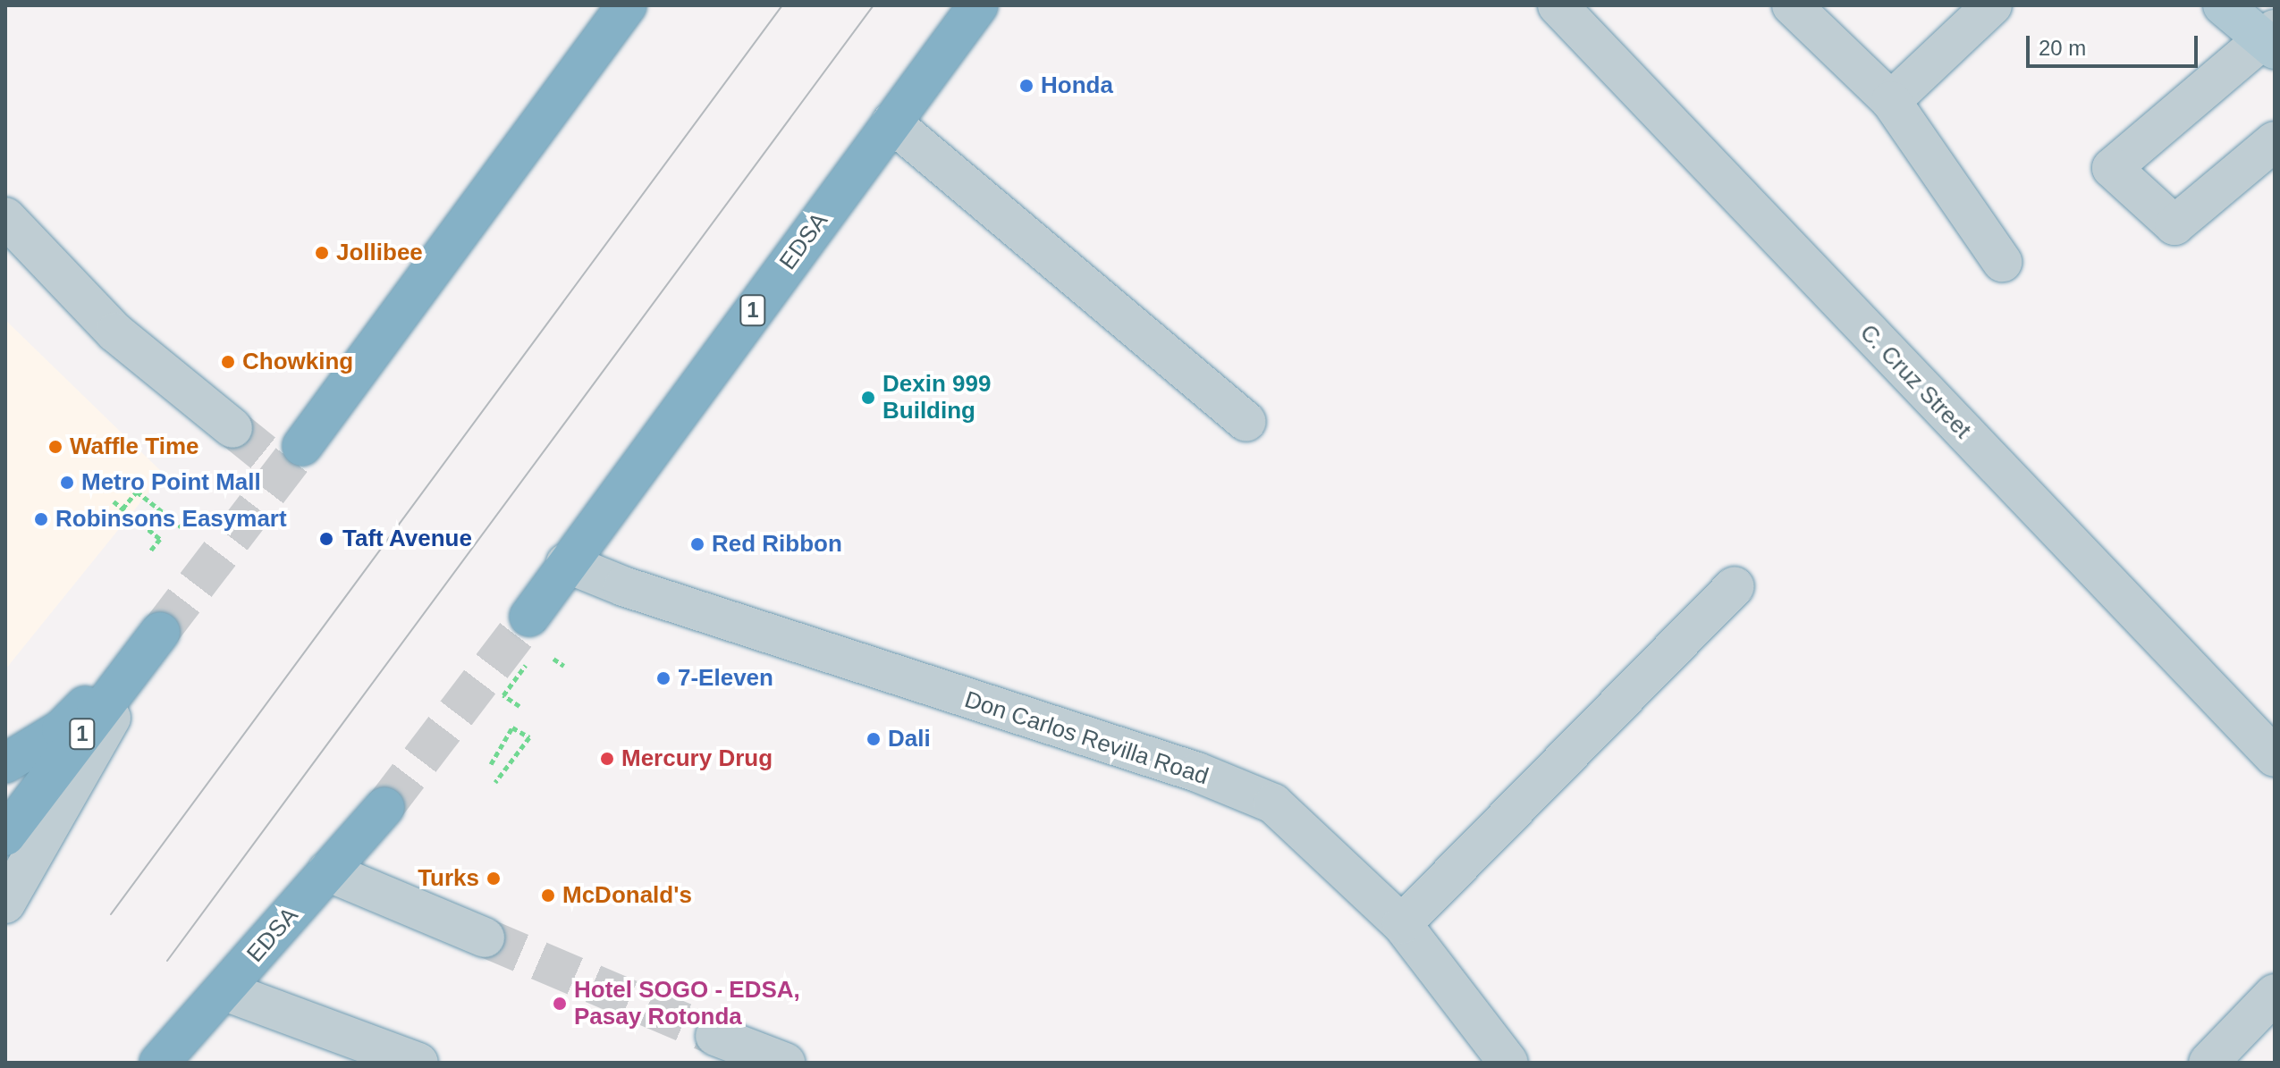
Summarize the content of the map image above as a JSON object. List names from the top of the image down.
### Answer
{
  "streets": {
    "highway": ["EDSA", "1"],
    "street": ["C. Cruz Street", "Don Carlos Revilla Road"]
  },
  "crossings": [
    ["EDSA", "Don Carlos Revilla Road"]
  ],
  "places": [
    "Honda",
    "Jollibee",
    "Chowking",
    "Dexin 999 Building",
    "Waffle Time",
    "Metro Point Mall",
    "Robinsons Easymart",
    "Taft Avenue",
    "Red Ribbon",
    "7-Eleven",
    "Dali",
    "Mercury Drug",
    "Turks",
    "McDonald's",
    "Hotel SOGO - EDSA, Pasay Rotonda"
  ],
  "scale_bar": "20 m"
}
